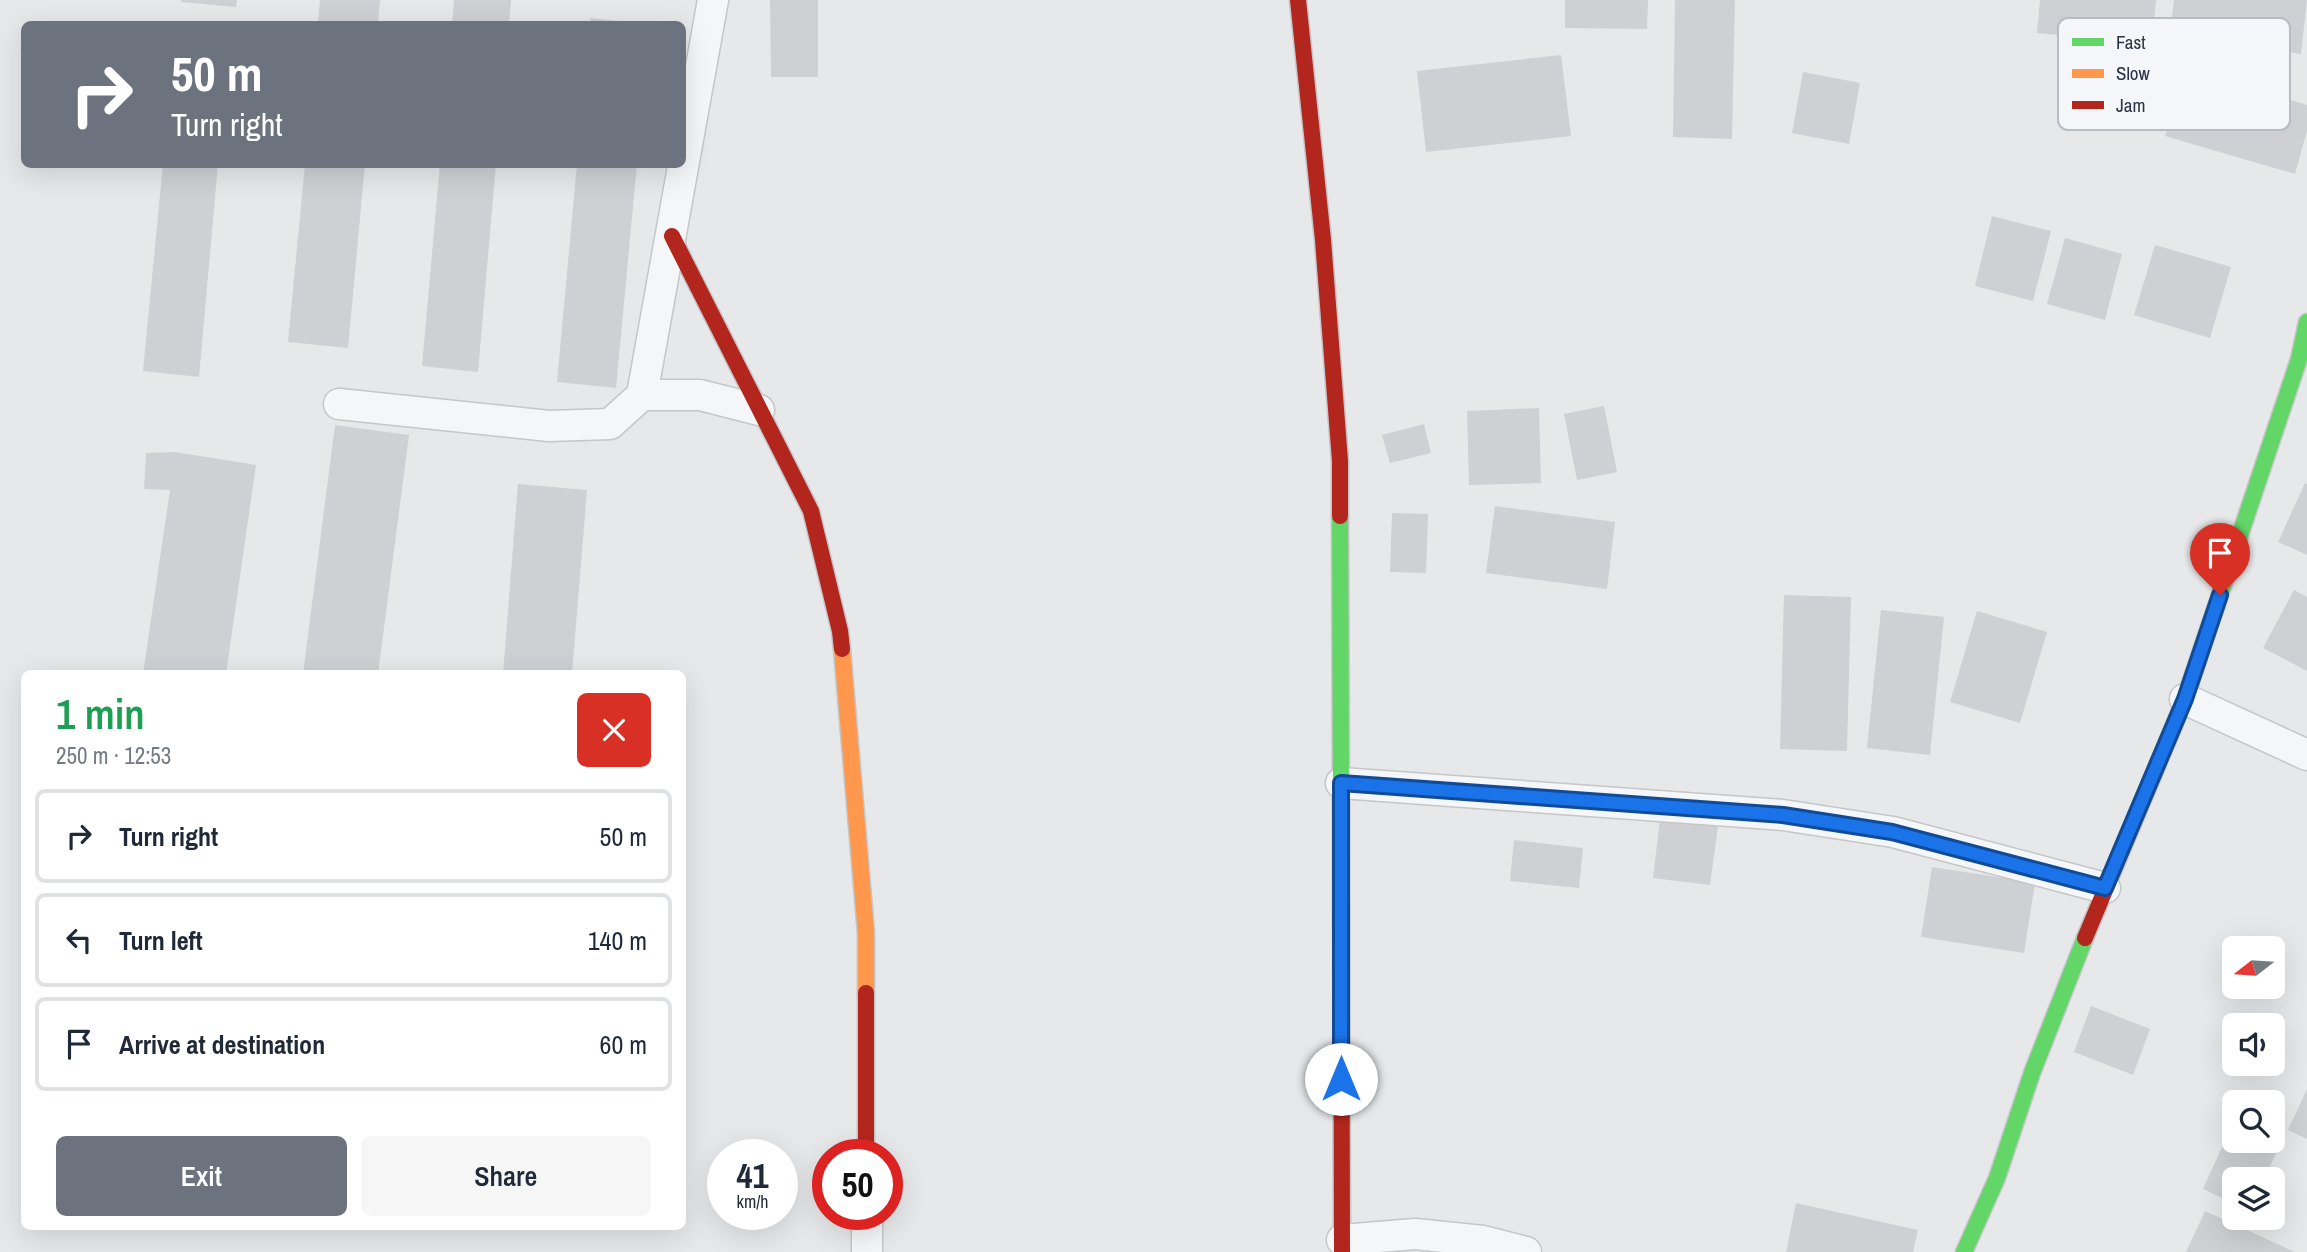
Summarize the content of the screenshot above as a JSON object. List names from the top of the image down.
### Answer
{
  "legend": ["Fast", "Slow", "Jam"],
  "north": "left",
  "page": {
    "turn": ["50 m", "Turn right"],
    "heading": ["1 min", "250 m · 12:53"],
    "list": [
      {
        "name": "Turn right",
        "value": "50 m"
      },
      {
        "name": "Turn left",
        "value": "140 m"
      },
      {
        "name": "Arrive at destination",
        "value": "60 m"
      }
    ],
    "buttons": ["Exit", "Share"],
    "speed": "41 km/h",
    "limit": "50"
  }
}
